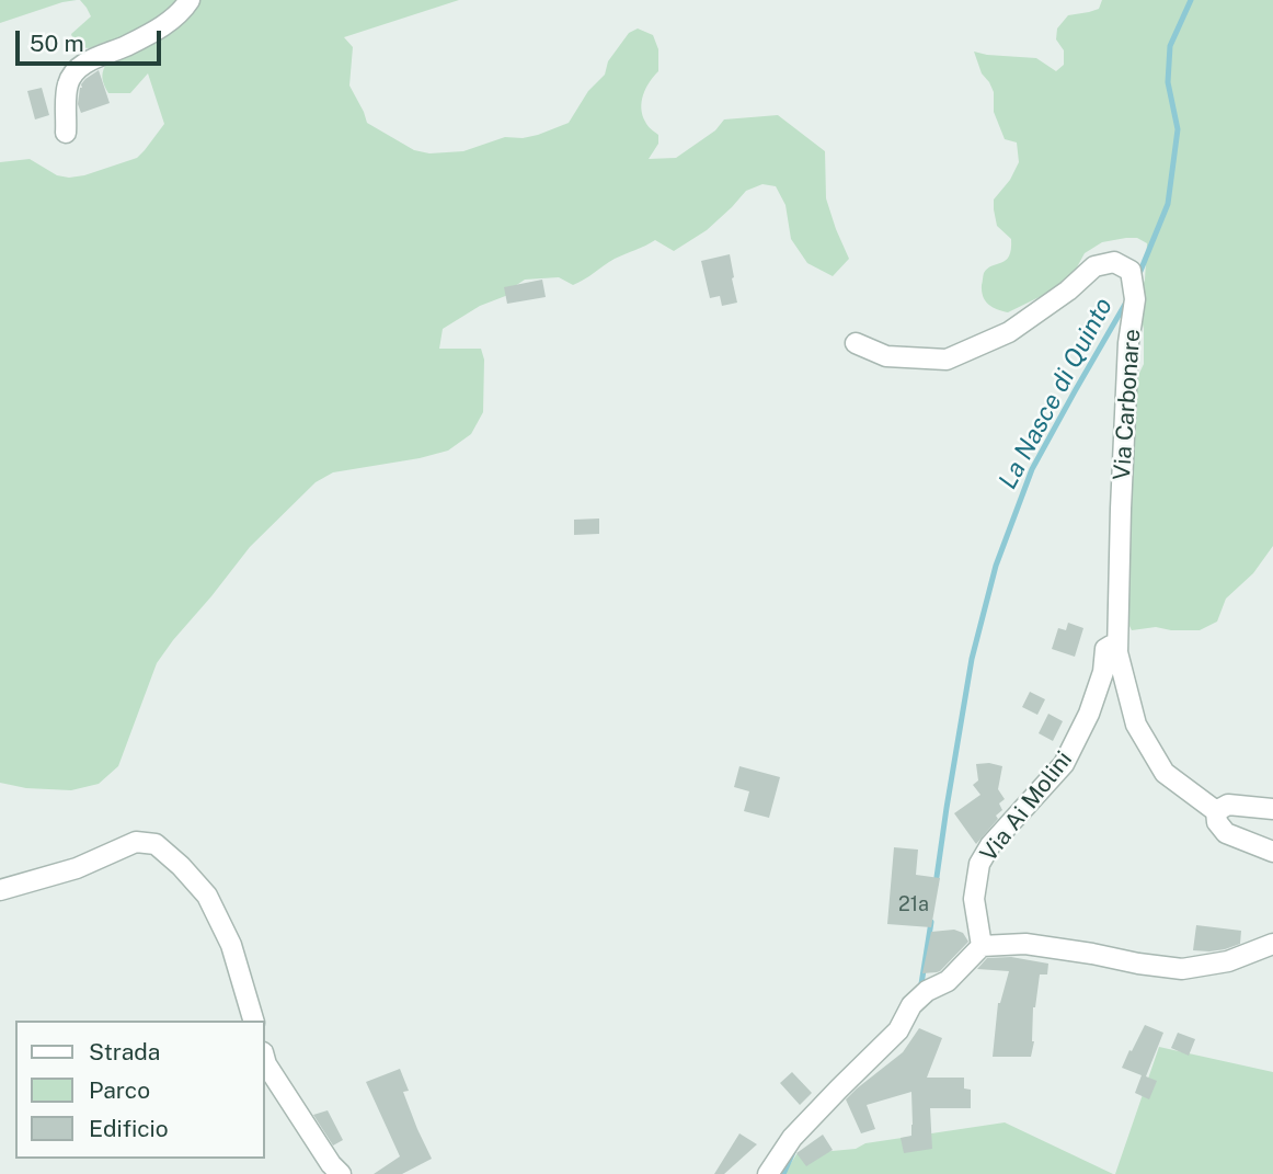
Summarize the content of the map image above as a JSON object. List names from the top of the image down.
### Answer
{
  "streets": {
    "street": ["Via Carbonare", "Via Ai Molini"]
  },
  "crossings": [
    ["Via Carbonare", "Via Ai Molini"]
  ],
  "water": ["La Nasce di Quinto"],
  "house_numbers": ["21a"],
  "legend": ["Strada", "Parco", "Edificio"],
  "scale_bar": "50 m"
}
